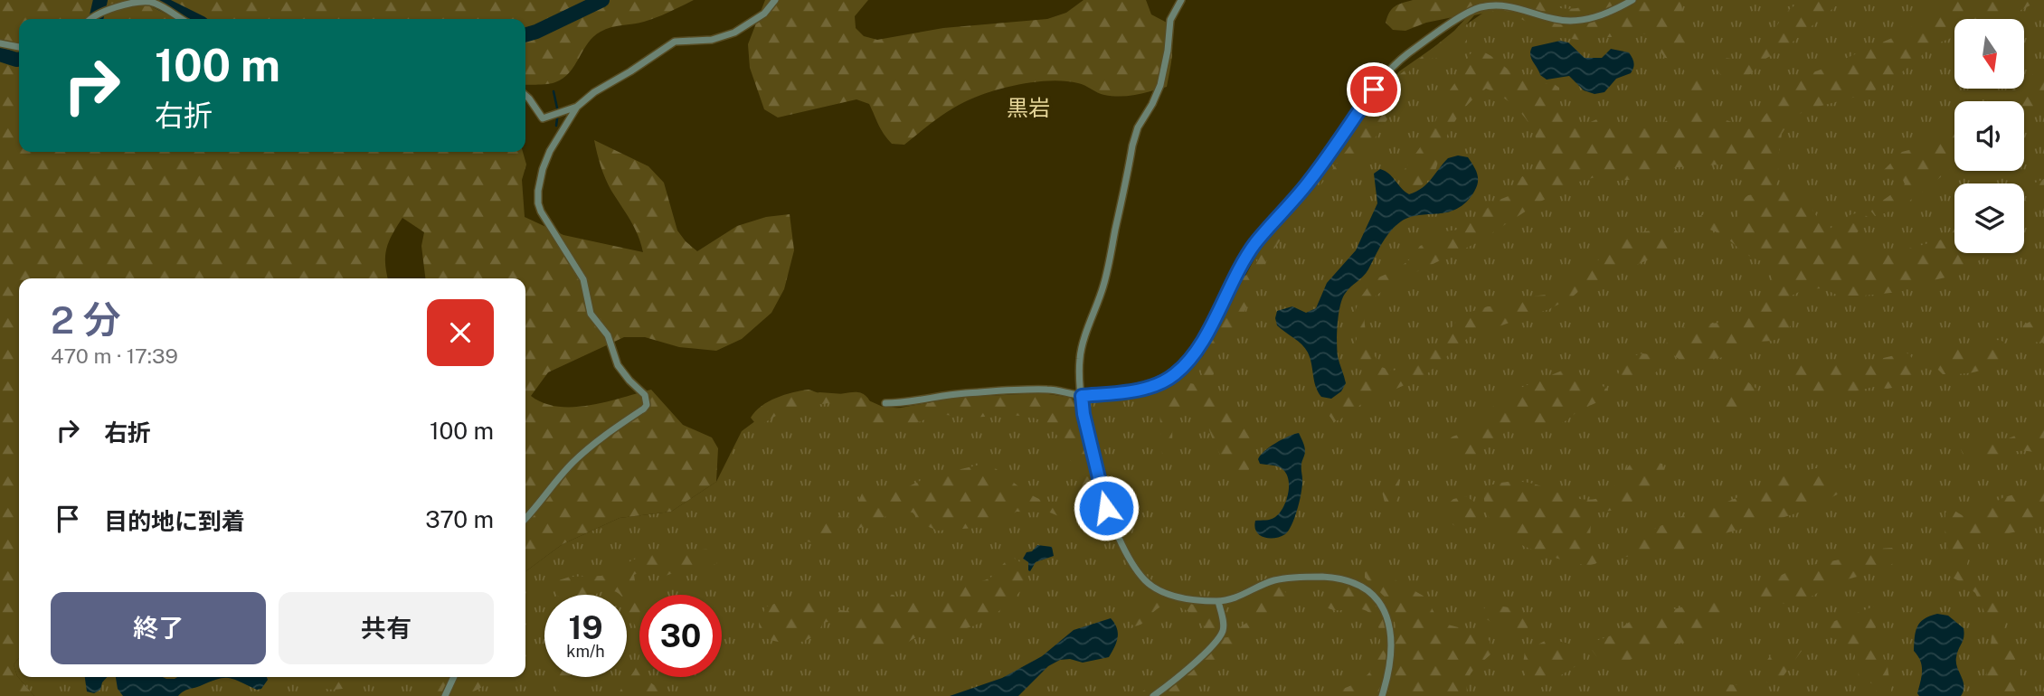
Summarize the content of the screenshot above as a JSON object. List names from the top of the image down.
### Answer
{
  "districts": ["黒岩"],
  "north": "bottom",
  "page": {
    "turn": ["100 m", "右折"],
    "heading": ["2 分", "470 m · 17:39"],
    "list": [
      {
        "name": "右折",
        "value": "100 m"
      },
      {
        "name": "目的地に到着",
        "value": "370 m"
      }
    ],
    "buttons": ["終了", "共有"],
    "speed": "19 km/h",
    "limit": "30"
  }
}
